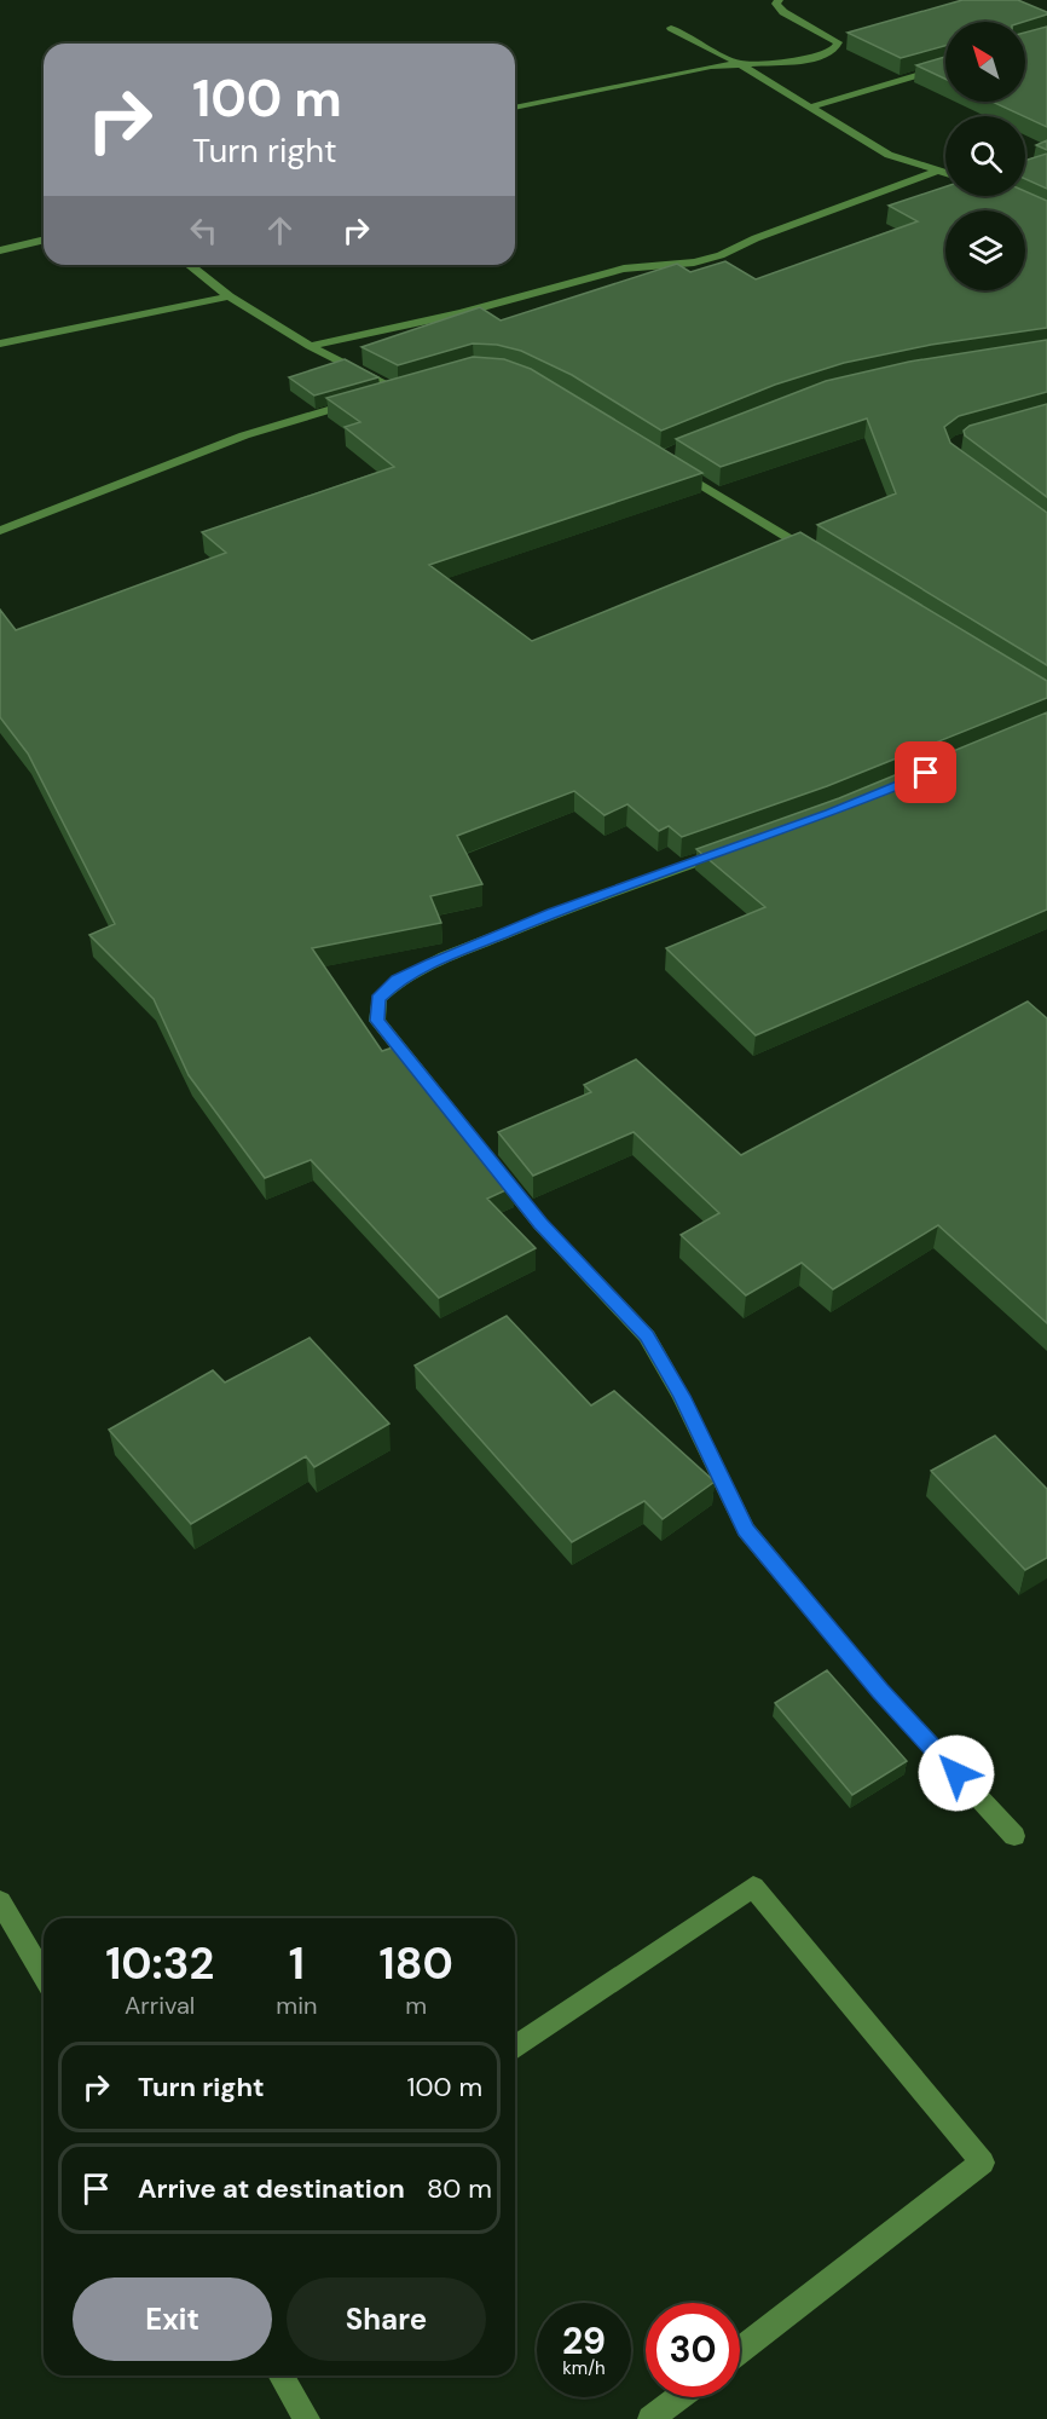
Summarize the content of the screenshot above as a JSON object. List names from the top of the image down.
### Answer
{
  "north": "top left",
  "page": {
    "turn": ["100 m", "Turn right"],
    "eta": [
      "10:32",
      "Arrival",
      "1",
      "min",
      "180",
      "m"
    ],
    "list": [
      {
        "name": "Turn right",
        "value": "100 m"
      },
      {
        "name": "Arrive at destination",
        "value": "80 m"
      }
    ],
    "buttons": ["Exit", "Share"],
    "speed": "29 km/h",
    "limit": "30"
  }
}
